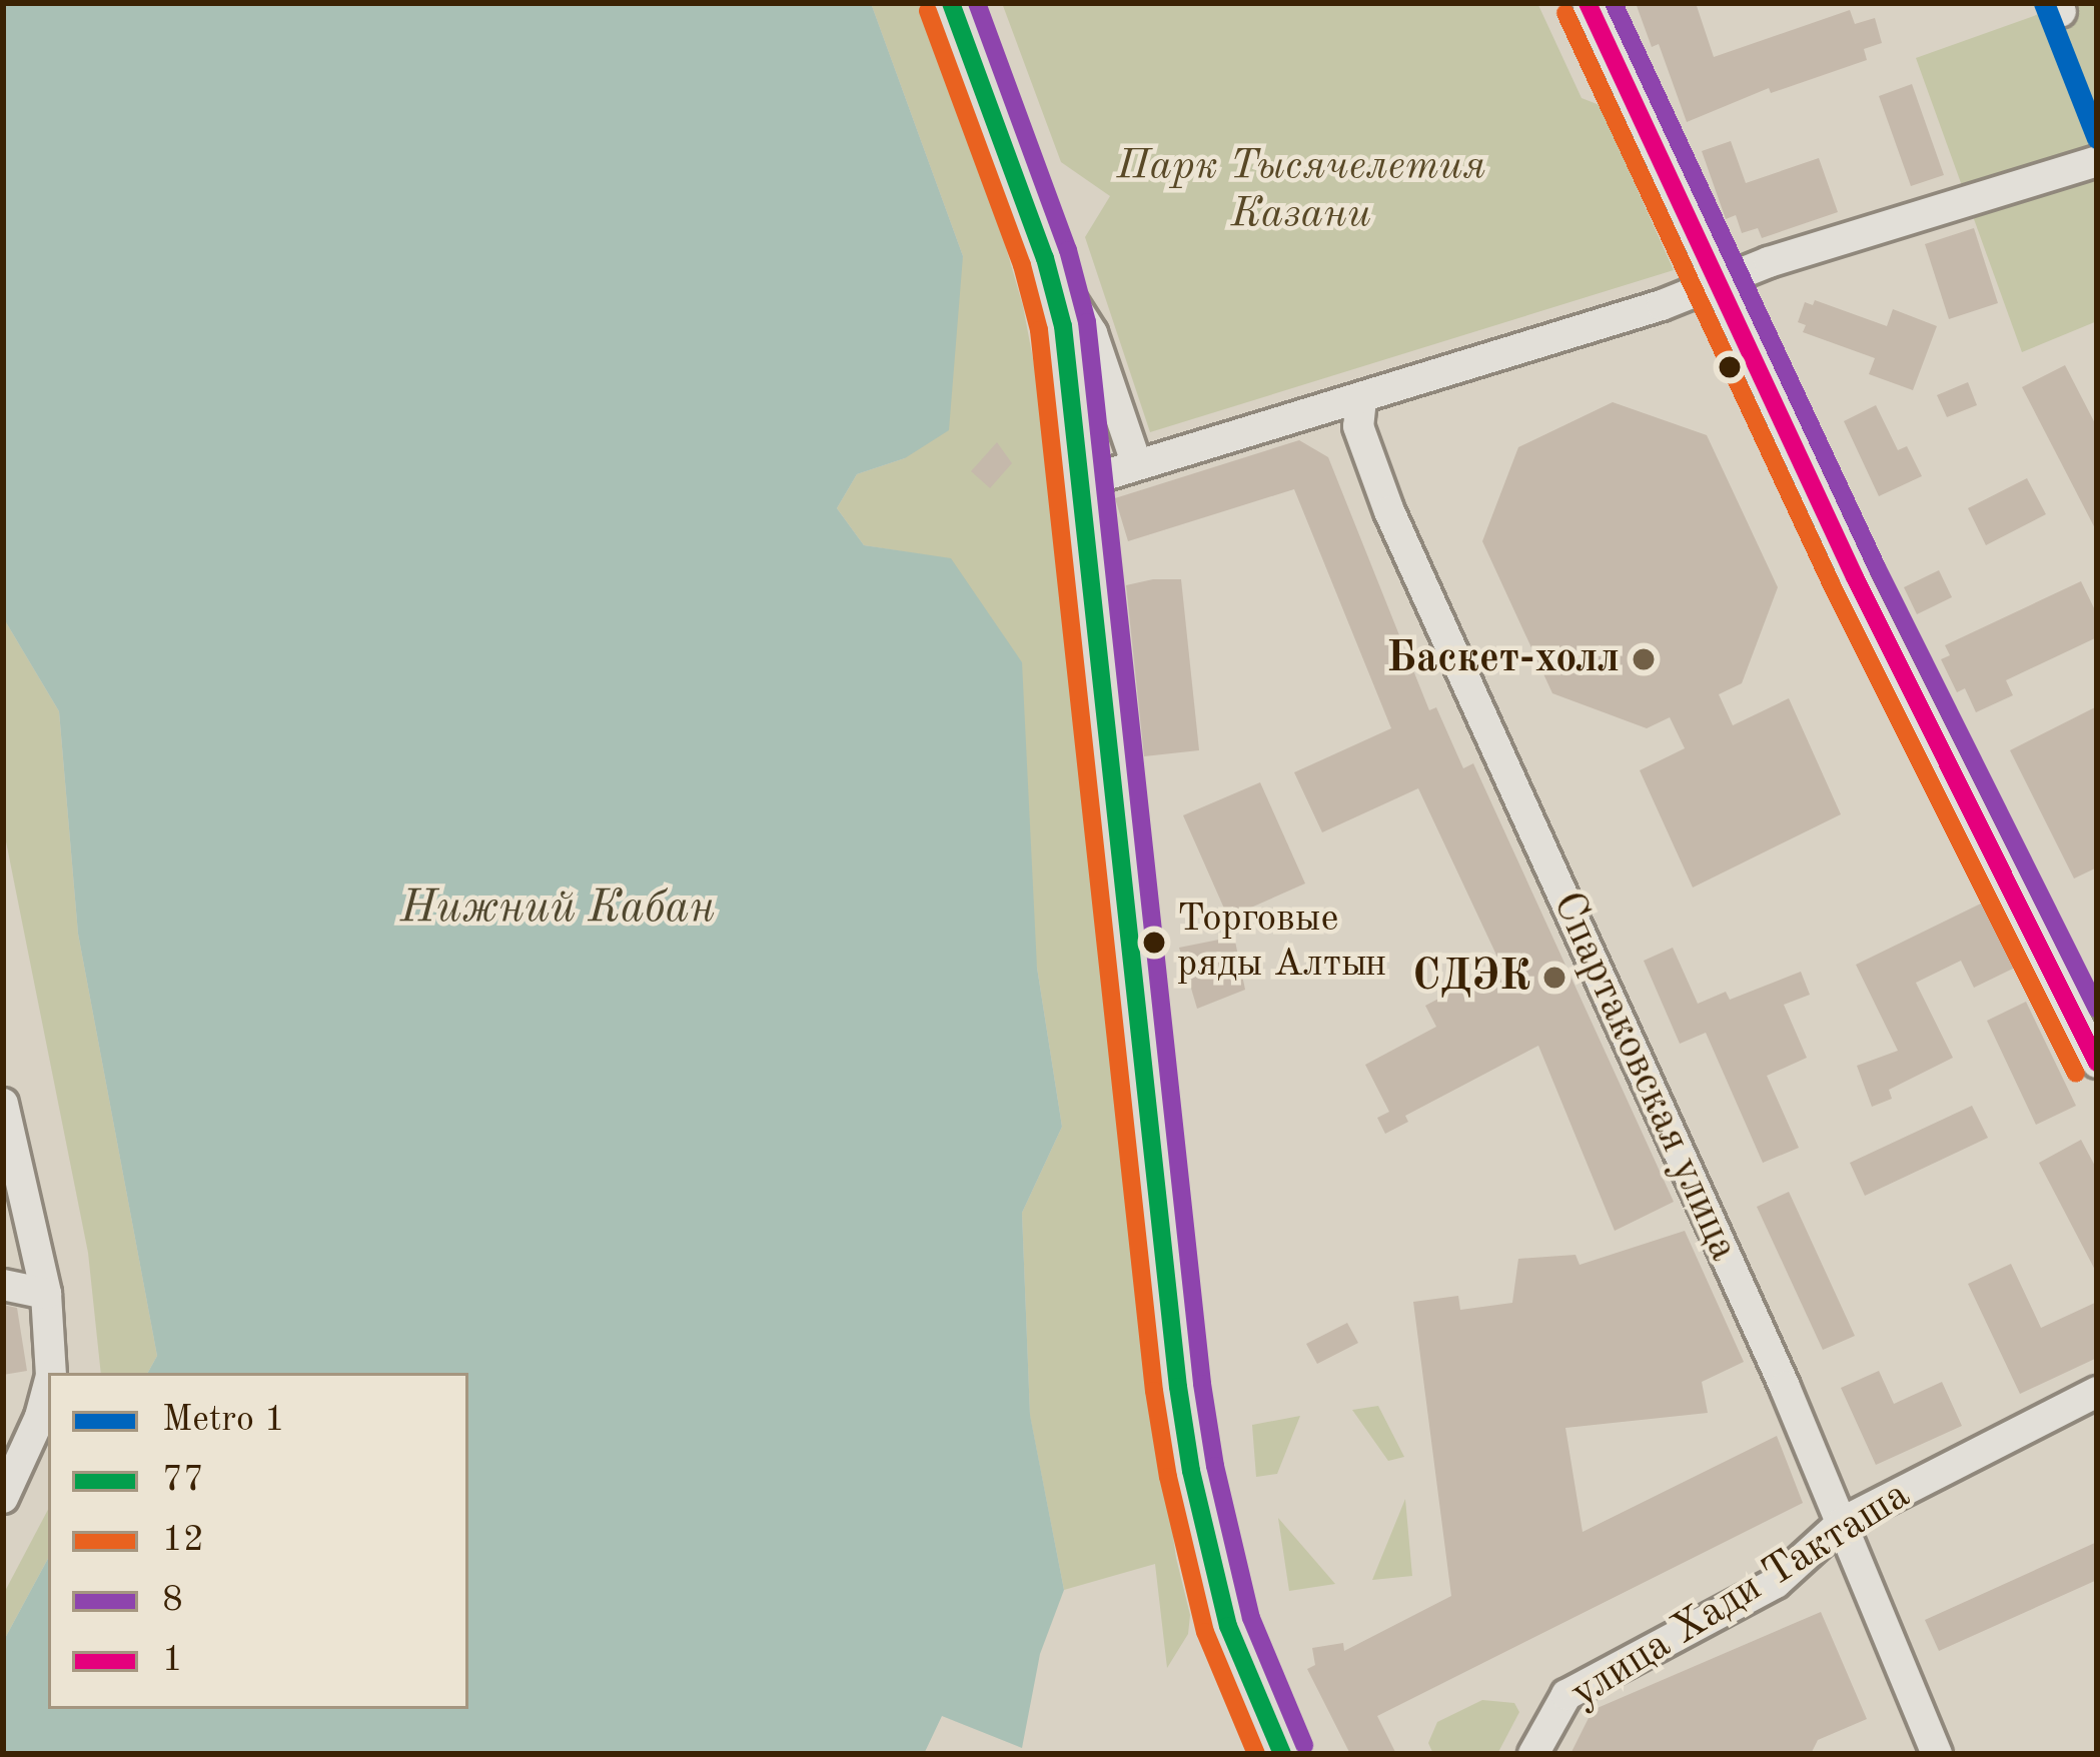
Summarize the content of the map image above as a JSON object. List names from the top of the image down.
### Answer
{
  "streets": {
    "street": ["Спартаковская улица", "улица Хади Такташа"]
  },
  "crossings": [
    ["Спартаковская улица", "улица Хади Такташа"]
  ],
  "water": ["Нижний Кабан"],
  "parks": ["Парк Тысячелетия Казани"],
  "places": ["Баскет-холл", "Торговые ряды Алтын", "СДЭК"],
  "lines": [
    "metro line 1",
    "transit line 77",
    "transit line 8",
    "transit line 1",
    "transit line 12"
  ],
  "legend": [
    "Metro 1",
    "77",
    "12",
    "8",
    "1"
  ]
}
